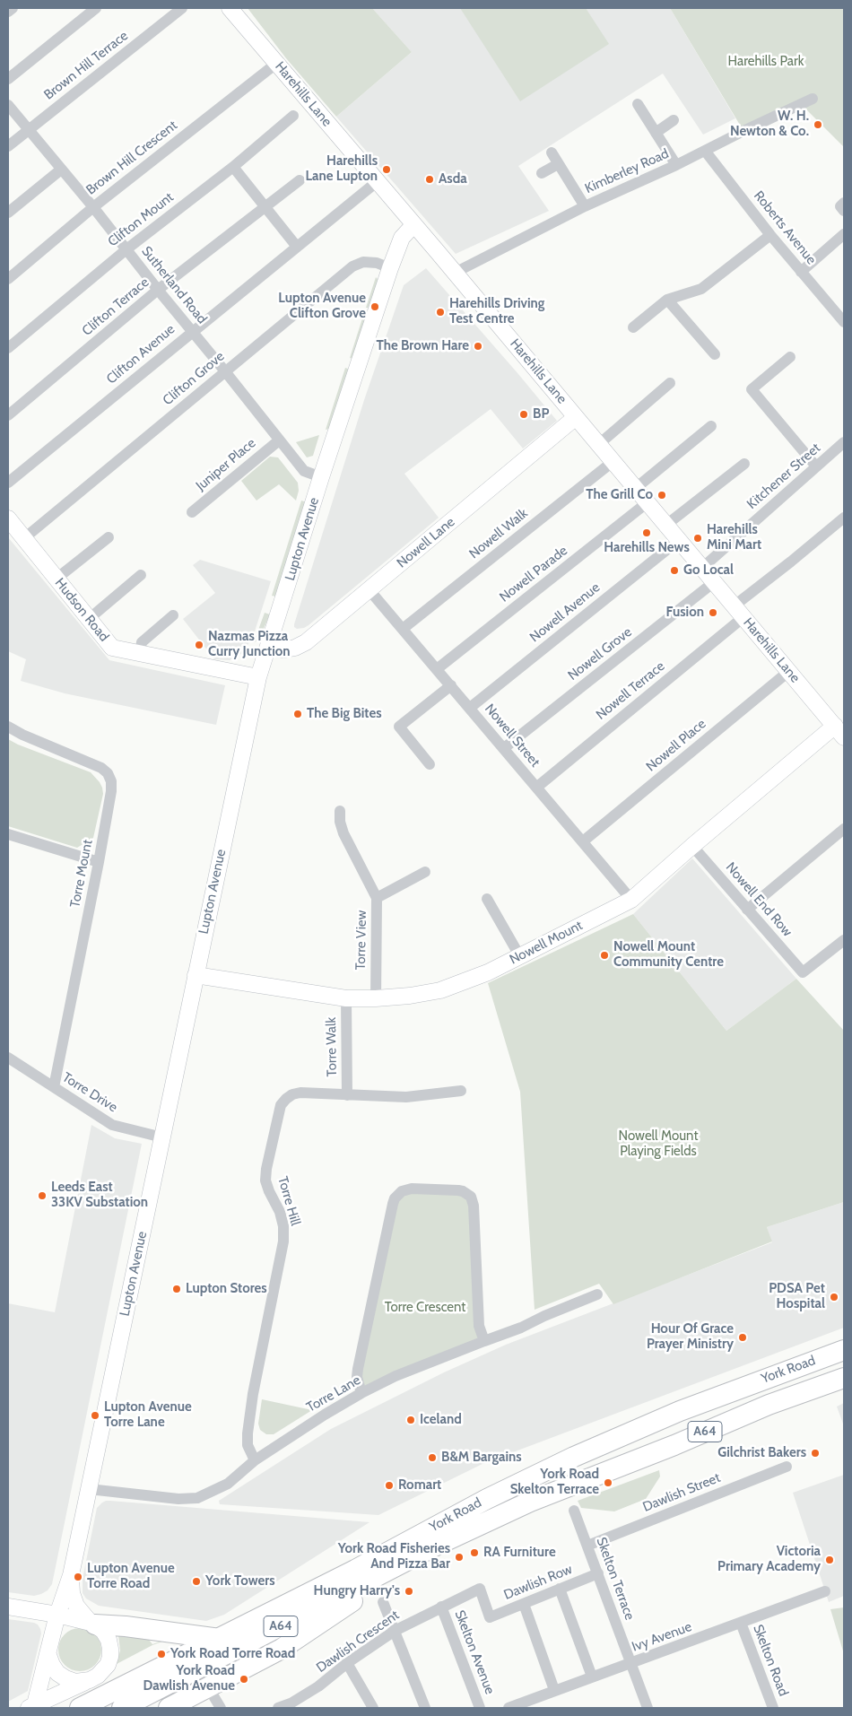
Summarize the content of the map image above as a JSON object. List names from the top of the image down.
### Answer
{
  "streets": {
    "highway": ["York Road", "A64"],
    "street": [
      "Brown Hill Terrace",
      "Harehills Lane",
      "Brown Hill Crescent",
      "Kimberley Road",
      "Clifton Mount",
      "Roberts Avenue",
      "Sutherland Road",
      "Clifton Terrace",
      "Clifton Avenue",
      "Clifton Grove",
      "Juniper Place",
      "Kitchener Street",
      "Nowell Walk",
      "Lupton Avenue",
      "Nowell Lane",
      "Nowell Parade",
      "Hudson Road",
      "Nowell Avenue",
      "Nowell Grove",
      "Nowell Terrace",
      "Nowell Street",
      "Nowell Place",
      "Torre Mount",
      "Nowell End Row",
      "Torre View",
      "Nowell Mount",
      "Torre Walk",
      "Torre Drive",
      "Torre Hill",
      "Torre Lane",
      "Dawlish Street",
      "Skelton Terrace",
      "Dawlish Row",
      "Ivy Avenue",
      "Dawlish Crescent",
      "Skelton Avenue",
      "Skelton Road"
    ]
  },
  "crossings": [
    ["Brown Hill Terrace", "Sutherland Road"],
    ["Harehills Lane", "Brown Hill Crescent"],
    ["Harehills Lane", "Kimberley Road"],
    ["Harehills Lane", "Clifton Avenue"],
    ["Harehills Lane", "Kitchener Street"],
    ["Harehills Lane", "Nowell Walk"],
    ["Harehills Lane", "Lupton Avenue"],
    ["Harehills Lane", "Nowell Lane"],
    ["Harehills Lane", "Nowell Parade"],
    ["Harehills Lane", "Nowell Avenue"],
    ["Harehills Lane", "Nowell Grove"],
    ["Harehills Lane", "Nowell Terrace"],
    ["Harehills Lane", "Nowell Place"],
    ["Harehills Lane", "Nowell Mount"],
    ["Brown Hill Crescent", "Sutherland Road"],
    ["Kimberley Road", "Roberts Avenue"],
    ["Clifton Mount", "Sutherland Road"],
    ["Sutherland Road", "Clifton Terrace"],
    ["Sutherland Road", "Clifton Avenue"],
    ["Sutherland Road", "Clifton Grove"],
    ["Sutherland Road", "Juniper Place"],
    ["Sutherland Road", "Lupton Avenue"],
    ["Clifton Grove", "Lupton Avenue"],
    ["Clifton Grove", "Hudson Road"],
    ["Nowell Walk", "Nowell Street"],
    ["Lupton Avenue", "Nowell Lane"],
    ["Lupton Avenue", "Hudson Road"],
    ["Lupton Avenue", "Nowell Mount"],
    ["Lupton Avenue", "Torre Drive"],
    ["Lupton Avenue", "Torre Lane"],
    ["Nowell Lane", "Nowell Street"],
    ["Nowell Parade", "Nowell Street"],
    ["Nowell Avenue", "Nowell Street"],
    ["Nowell Grove", "Nowell Street"],
    ["Nowell Terrace", "Nowell Street"],
    ["Nowell Street", "Nowell Place"],
    ["Nowell Street", "Nowell Mount"],
    ["Torre Mount", "Torre Drive"],
    ["Nowell End Row", "Nowell Mount"],
    ["Torre View", "Nowell Mount"],
    ["Nowell Mount", "Torre Walk"],
    ["Torre Walk", "Torre Hill"],
    ["Torre Hill", "Torre Lane"],
    ["Dawlish Street", "Skelton Terrace"],
    ["Skelton Terrace", "Dawlish Row"],
    ["Skelton Terrace", "Ivy Avenue"],
    ["Dawlish Row", "Dawlish Crescent"],
    ["Ivy Avenue", "Skelton Road"],
    ["Dawlish Crescent", "Skelton Avenue"]
  ],
  "parks": ["Harehills Park", "Nowell Mount Playing Fields", "Torre Crescent"],
  "places": [
    "W. H. Newton & Co.",
    "Harehills Lane Lupton",
    "Asda",
    "Lupton Avenue Clifton Grove",
    "Harehills Driving Test Centre",
    "The Brown Hare",
    "BP",
    "The Grill Co",
    "Harehills News",
    "Harehills Mini Mart",
    "Go Local",
    "Fusion",
    "Nazmas Pizza Curry Junction",
    "The Big Bites",
    "Nowell Mount Community Centre",
    "Leeds East 33KV Substation",
    "Lupton Stores",
    "PDSA Pet Hospital",
    "Hour Of Grace Prayer Ministry",
    "Lupton Avenue Torre Lane",
    "Iceland",
    "Gilchrist Bakers",
    "B&M Bargains",
    "York Road Skelton Terrace",
    "Romart",
    "RA Furniture",
    "York Road Fisheries And Pizza Bar",
    "Victoria Primary Academy",
    "Lupton Avenue Torre Road",
    "York Towers",
    "Hungry Harry's",
    "York Road Torre Road",
    "York Road Dawlish Avenue"
  ]
}
